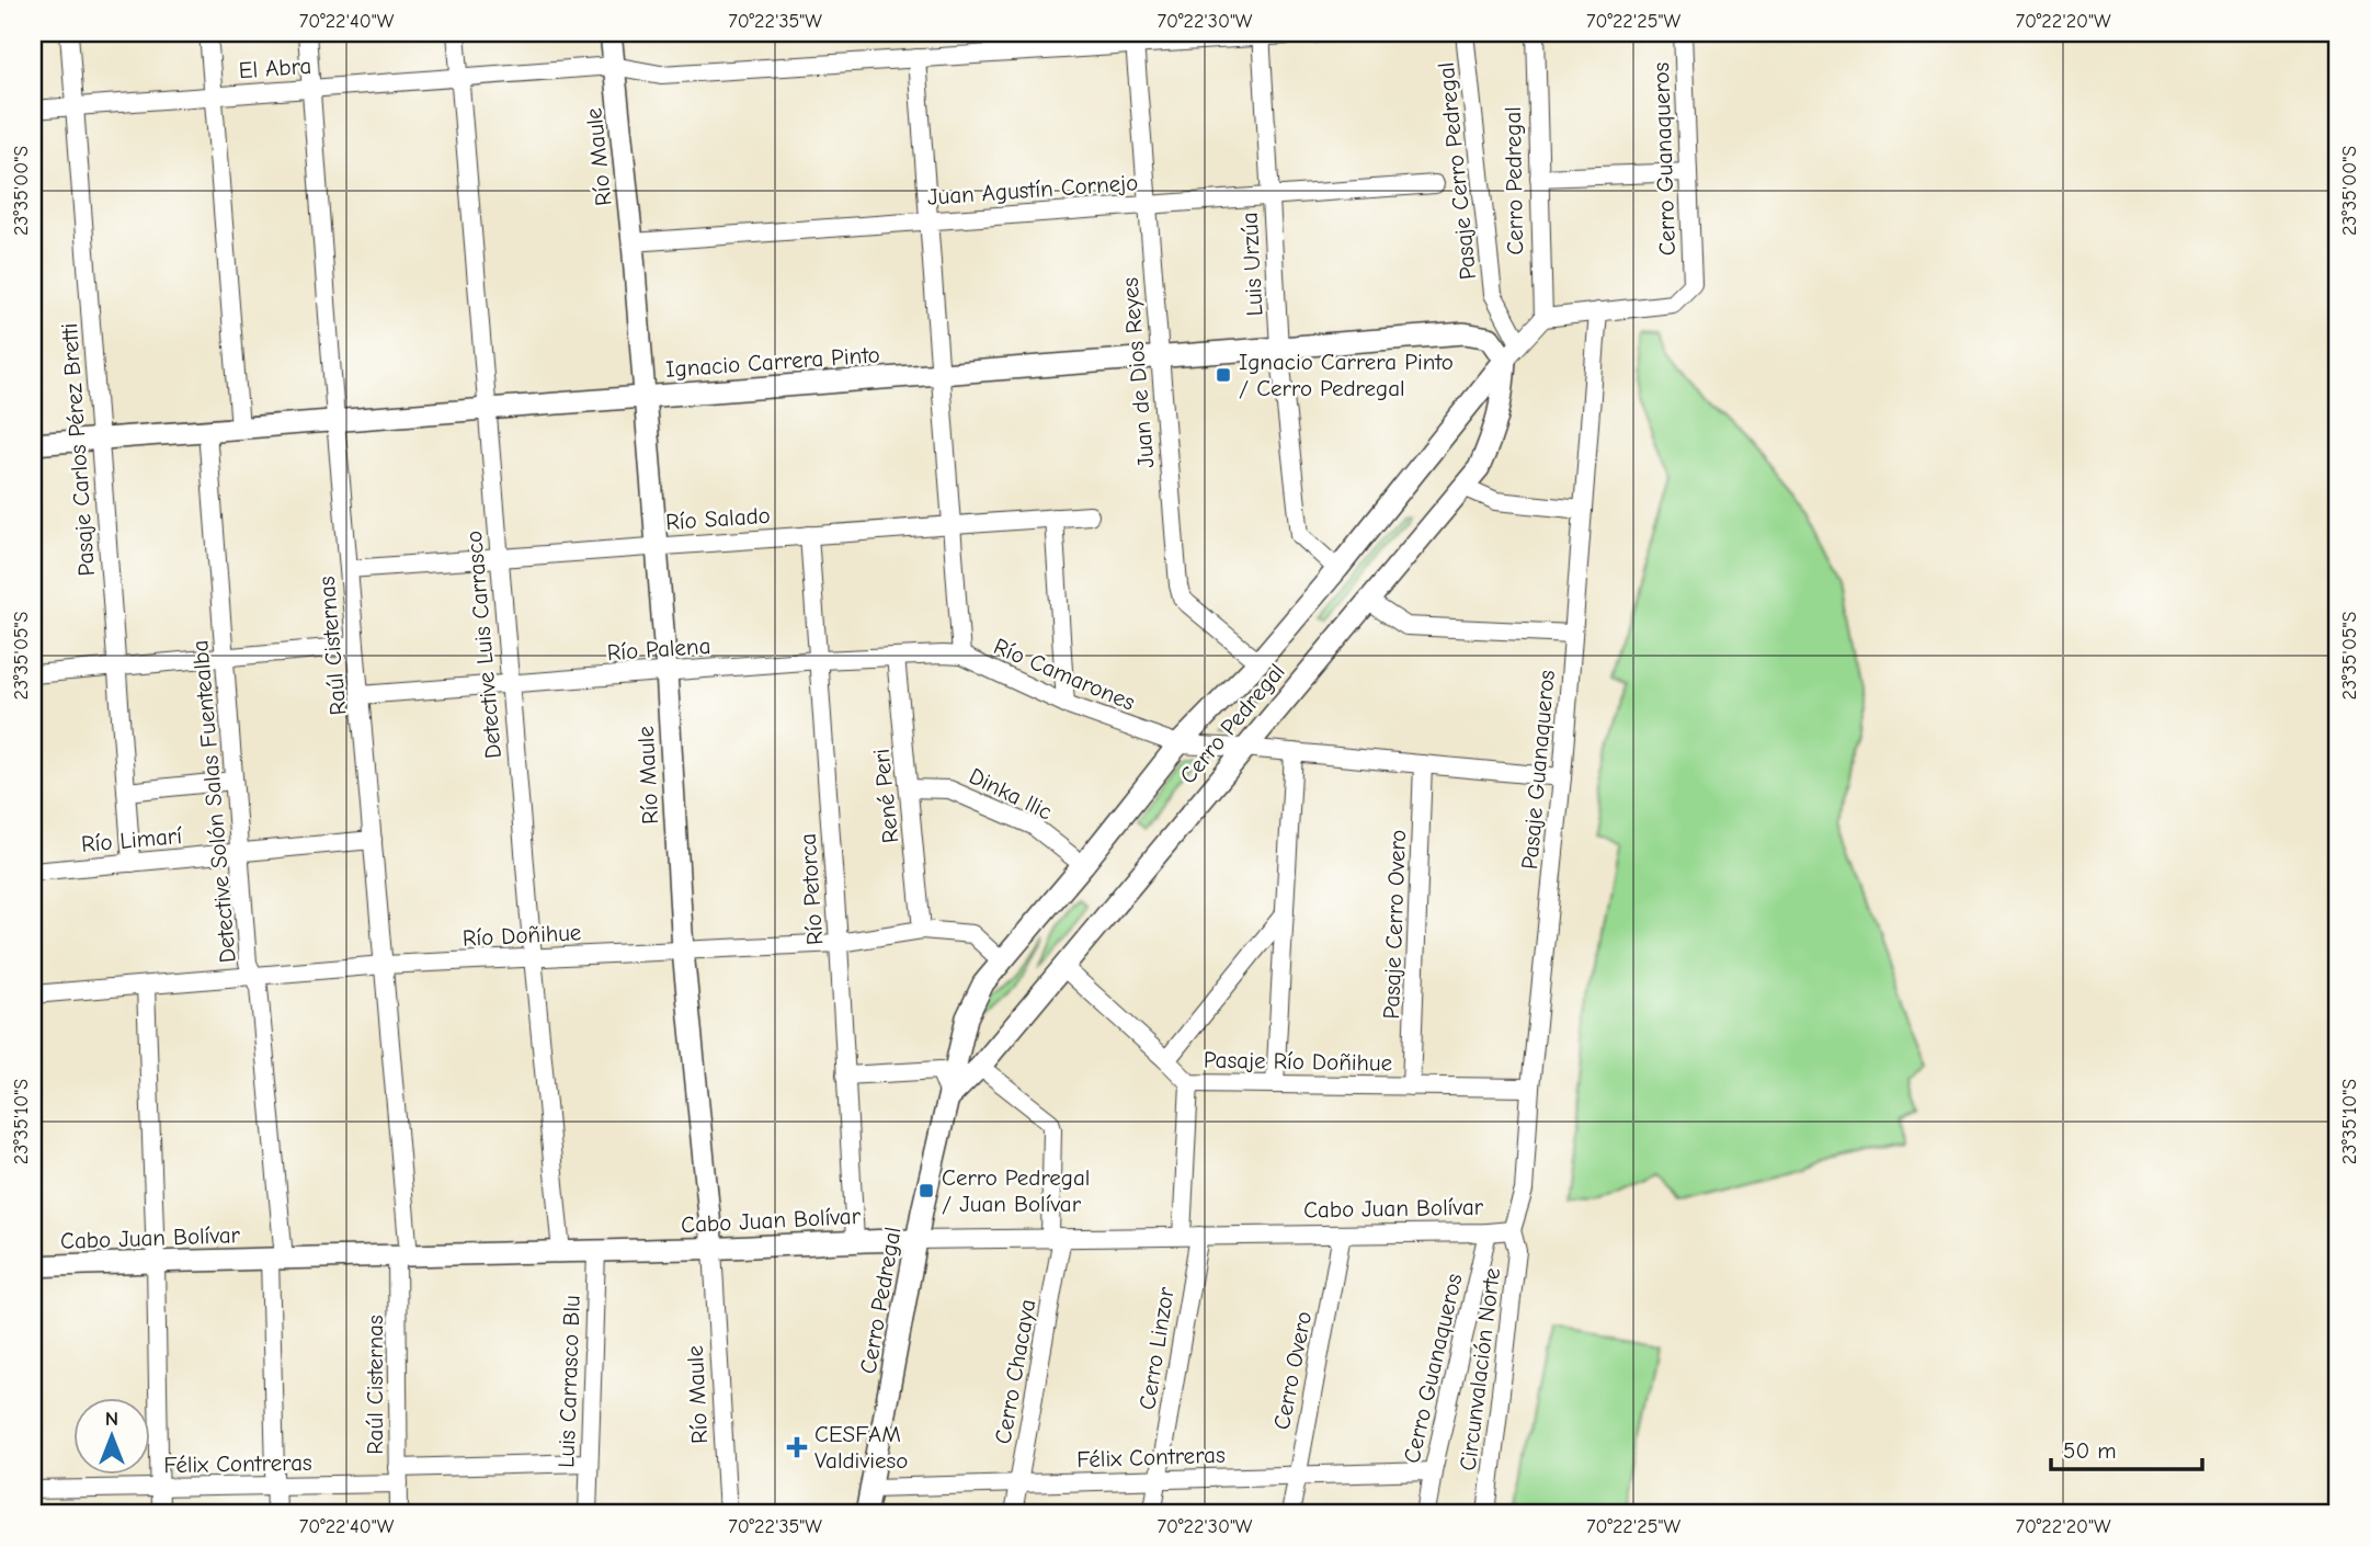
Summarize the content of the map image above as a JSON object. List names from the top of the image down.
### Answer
{
  "streets": {
    "street": [
      "El Abra",
      "Río Maule",
      "Cerro Guanaqueros",
      "Pasaje Cerro Pedregal",
      "Cerro Pedregal",
      "Juan Agustín Cornejo",
      "Luis Urzúa",
      "Ignacio Carrera Pinto",
      "Juan de Dios Reyes",
      "Pasaje Carlos Pérez Bretti",
      "Río Salado",
      "Detective Luis Carrasco",
      "Raúl Cisternas",
      "Río Palena",
      "Río Camarones",
      "Pasaje Guanaqueros",
      "Dinka llic",
      "René Peri",
      "Detective Solón Salas Fuentealba",
      "Río Limarí",
      "Río Petorca",
      "Pasaje Cerro Overo",
      "Río Doñihue",
      "Pasaje Río Doñihue",
      "Cabo Juan Bolívar",
      "Cerro Linzor",
      "Circunvalación Norte",
      "Cerro Overo",
      "Cerro Chacaya",
      "Luis Carrasco Blu",
      "Félix Contreras"
    ]
  },
  "crossings": [
    ["El Abra", "Río Maule"],
    ["El Abra", "Luis Urzúa"],
    ["El Abra", "Juan de Dios Reyes"],
    ["El Abra", "Pasaje Carlos Pérez Bretti"],
    ["El Abra", "Detective Luis Carrasco"],
    ["El Abra", "Raúl Cisternas"],
    ["El Abra", "Río Camarones"],
    ["Río Maule", "Juan Agustín Cornejo"],
    ["Río Maule", "Ignacio Carrera Pinto"],
    ["Río Maule", "Río Salado"],
    ["Río Maule", "Río Palena"],
    ["Río Maule", "Río Doñihue"],
    ["Río Maule", "Cabo Juan Bolívar"],
    ["Cerro Guanaqueros", "Pasaje Guanaqueros"],
    ["Cerro Guanaqueros", "Cabo Juan Bolívar"],
    ["Cerro Guanaqueros", "Félix Contreras"],
    ["Pasaje Cerro Pedregal", "Cerro Pedregal"],
    ["Cerro Pedregal", "Luis Urzúa"],
    ["Cerro Pedregal", "Ignacio Carrera Pinto"],
    ["Cerro Pedregal", "Juan de Dios Reyes"],
    ["Cerro Pedregal", "Río Camarones"],
    ["Cerro Pedregal", "Dinka llic"],
    ["Cerro Pedregal", "Río Doñihue"],
    ["Cerro Pedregal", "Pasaje Río Doñihue"],
    ["Cerro Pedregal", "Cabo Juan Bolívar"],
    ["Cerro Pedregal", "Cerro Chacaya"],
    ["Cerro Pedregal", "Félix Contreras"],
    ["Juan Agustín Cornejo", "Luis Urzúa"],
    ["Juan Agustín Cornejo", "Juan de Dios Reyes"],
    ["Juan Agustín Cornejo", "Río Camarones"],
    ["Luis Urzúa", "Ignacio Carrera Pinto"],
    ["Ignacio Carrera Pinto", "Juan de Dios Reyes"],
    ["Ignacio Carrera Pinto", "Pasaje Carlos Pérez Bretti"],
    ["Ignacio Carrera Pinto", "Detective Luis Carrasco"],
    ["Ignacio Carrera Pinto", "Raúl Cisternas"],
    ["Ignacio Carrera Pinto", "Río Camarones"],
    ["Ignacio Carrera Pinto", "Detective Solón Salas Fuentealba"],
    ["Pasaje Carlos Pérez Bretti", "Río Limarí"],
    ["Río Salado", "Detective Luis Carrasco"],
    ["Río Salado", "Raúl Cisternas"],
    ["Río Salado", "Río Camarones"],
    ["Río Salado", "Río Petorca"],
    ["Detective Luis Carrasco", "Río Palena"],
    ["Detective Luis Carrasco", "Río Doñihue"],
    ["Detective Luis Carrasco", "Cabo Juan Bolívar"],
    ["Raúl Cisternas", "Río Palena"],
    ["Raúl Cisternas", "Río Limarí"],
    ["Raúl Cisternas", "Río Doñihue"],
    ["Raúl Cisternas", "Cabo Juan Bolívar"],
    ["Raúl Cisternas", "Félix Contreras"],
    ["Río Palena", "Río Camarones"],
    ["Río Palena", "René Peri"],
    ["Río Palena", "Río Petorca"],
    ["Río Camarones", "Pasaje Guanaqueros"],
    ["Río Camarones", "Pasaje Cerro Overo"],
    ["Pasaje Guanaqueros", "Pasaje Río Doñihue"],
    ["Pasaje Guanaqueros", "Cabo Juan Bolívar"],
    ["Pasaje Guanaqueros", "Circunvalación Norte"],
    ["Dinka llic", "René Peri"],
    ["René Peri", "Río Doñihue"],
    ["Detective Solón Salas Fuentealba", "Río Limarí"],
    ["Detective Solón Salas Fuentealba", "Río Doñihue"],
    ["Detective Solón Salas Fuentealba", "Cabo Juan Bolívar"],
    ["Detective Solón Salas Fuentealba", "Félix Contreras"],
    ["Río Petorca", "Río Doñihue"],
    ["Río Petorca", "Cabo Juan Bolívar"],
    ["Pasaje Cerro Overo", "Pasaje Río Doñihue"],
    ["Pasaje Río Doñihue", "Cerro Linzor"],
    ["Cabo Juan Bolívar", "Cerro Linzor"],
    ["Cabo Juan Bolívar", "Circunvalación Norte"],
    ["Cabo Juan Bolívar", "Cerro Overo"],
    ["Cabo Juan Bolívar", "Cerro Chacaya"],
    ["Cabo Juan Bolívar", "Luis Carrasco Blu"],
    ["Cerro Linzor", "Félix Contreras"],
    ["Cerro Overo", "Félix Contreras"],
    ["Cerro Chacaya", "Félix Contreras"],
    ["Luis Carrasco Blu", "Félix Contreras"]
  ],
  "places": {
    "transit": ["Ignacio Carrera Pinto / Cerro Pedregal", "Cerro Pedregal / Juan Bolívar"],
    "health": ["CESFAM Valdivieso"]
  },
  "scale_bar": "50 m",
  "north": "top",
  "coordinates": [
    "70°22'40\"W",
    "70°22'35\"W",
    "70°22'30\"W",
    "70°22'25\"W",
    "70°22'20\"W",
    "23°35'00\"S",
    "23°35'05\"S",
    "23°35'10\"S"
  ]
}
